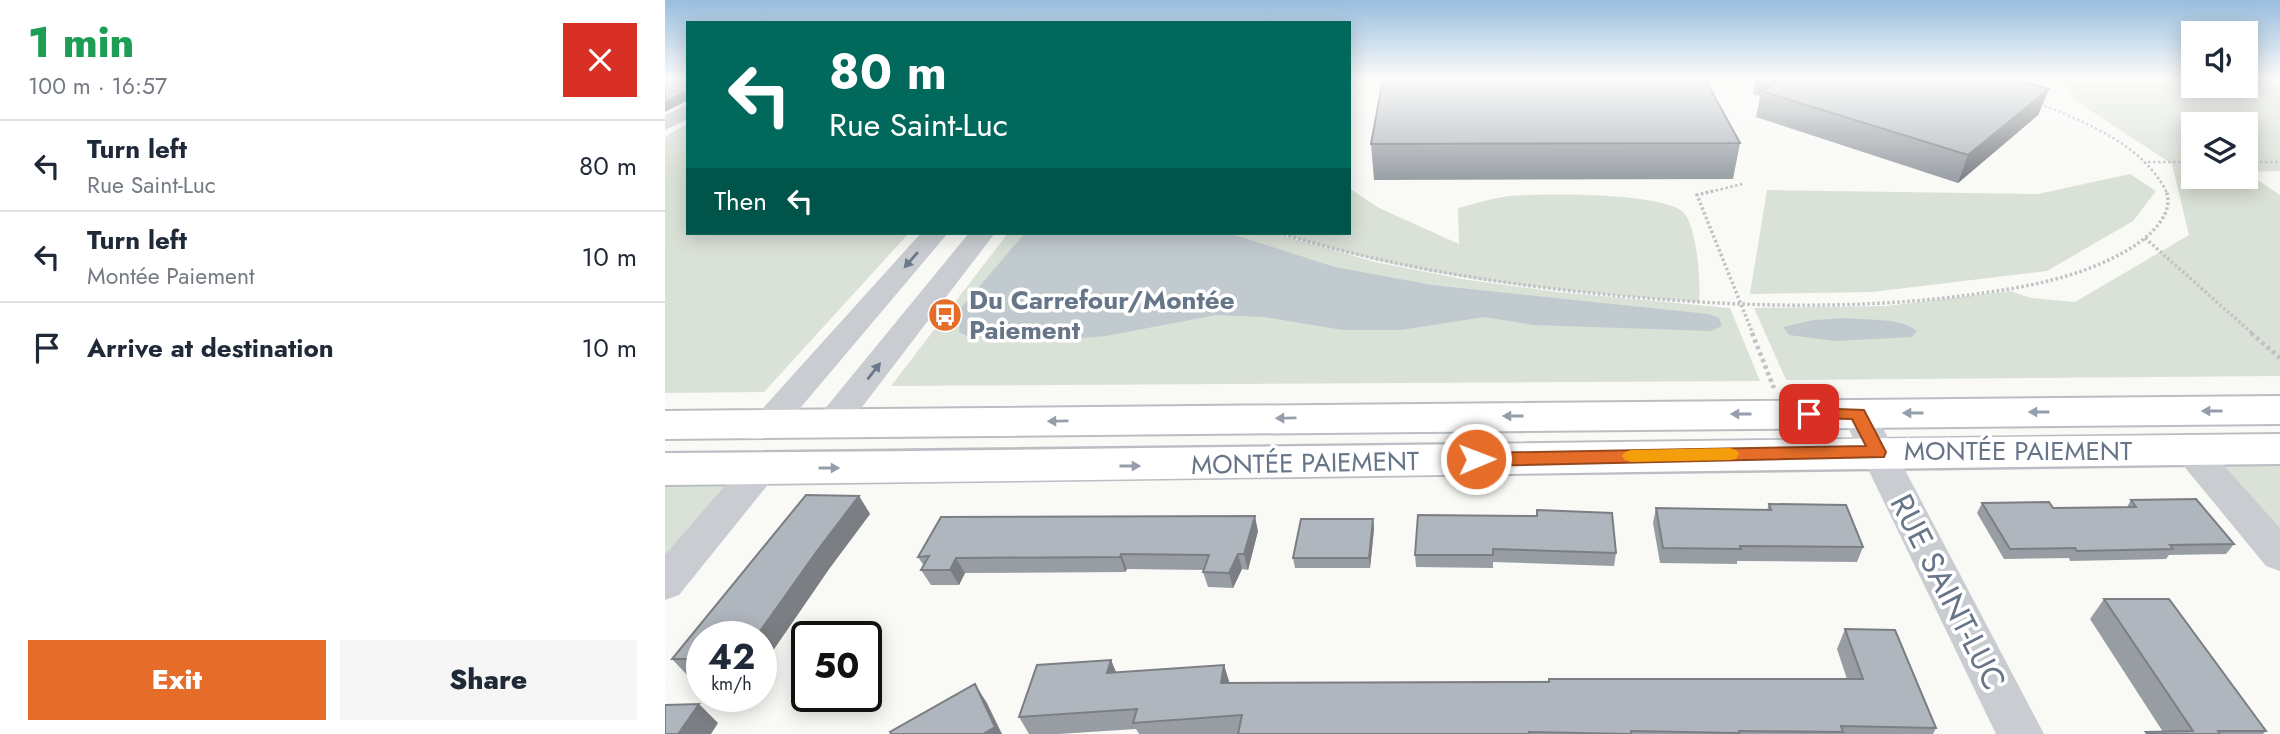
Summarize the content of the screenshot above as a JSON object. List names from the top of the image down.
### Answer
{
  "streets": {
    "main road": ["MONTÉE PAIEMENT"],
    "street": ["RUE SAINT-LUC"]
  },
  "crossings": [
    ["MONTÉE PAIEMENT", "RUE SAINT-LUC"]
  ],
  "places": {
    "bus stop": ["Du Carrefour/Montée Paiement"]
  },
  "page": {
    "heading": ["1 min", "100 m · 16:57"],
    "turn": ["80 m", "Rue Saint-Luc"],
    "list": [
      {
        "name": "Turn left",
        "note": "Rue Saint-Luc",
        "value": "80 m"
      },
      {
        "name": "Turn left",
        "note": "Montée Paiement",
        "value": "10 m"
      },
      {
        "name": "Arrive at destination",
        "value": "10 m"
      }
    ],
    "then": "Then",
    "speed": "42 km/h",
    "limit": "50",
    "buttons": ["Exit", "Share"]
  }
}
